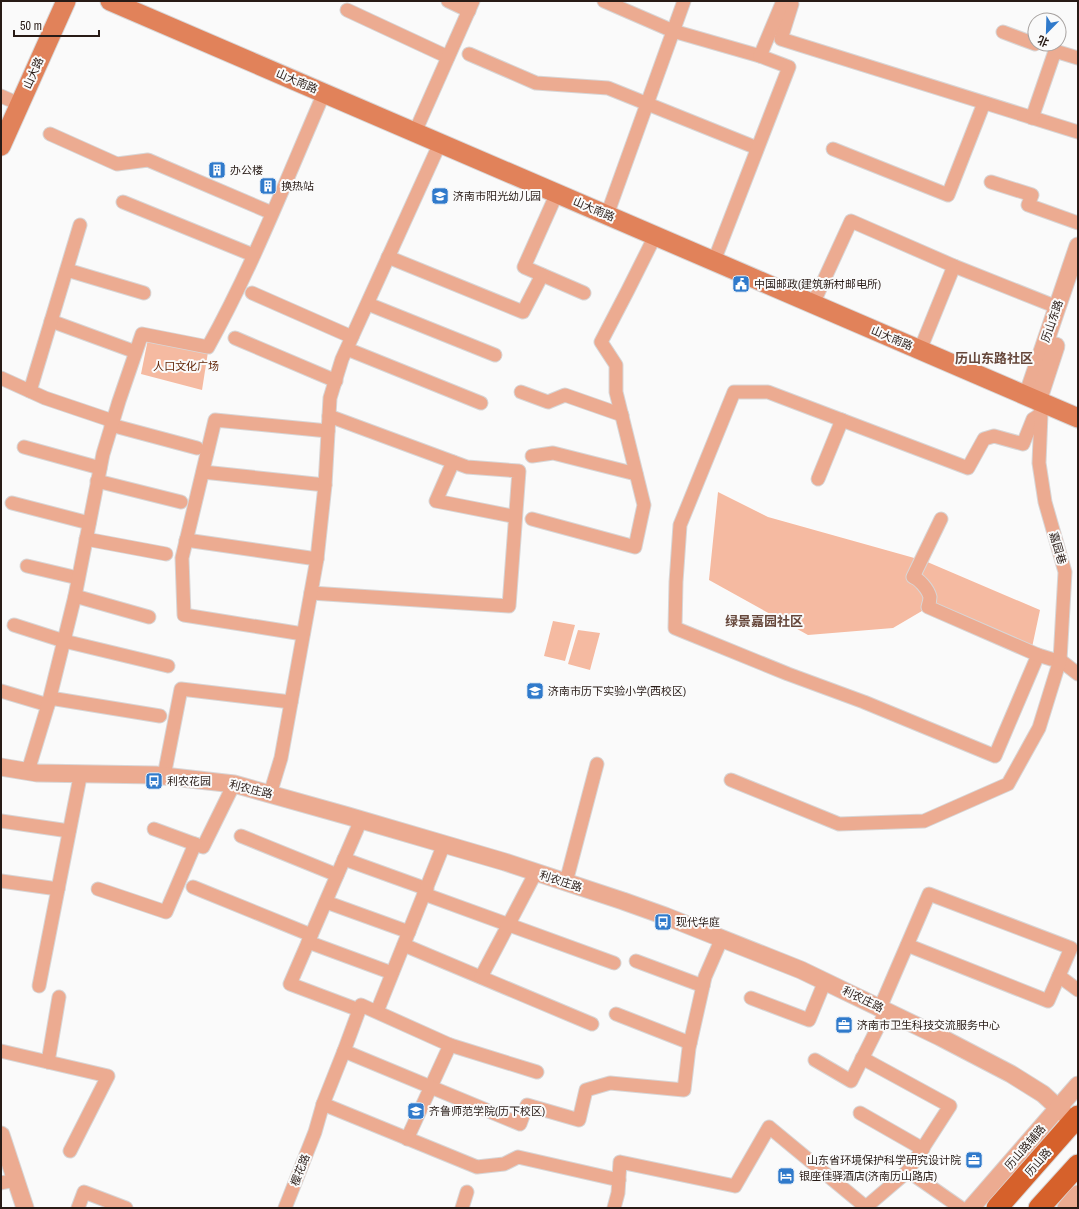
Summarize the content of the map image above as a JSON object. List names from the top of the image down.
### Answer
{
  "streets": {
    "main road": ["山大路", "山大南路", "历山路"],
    "street": [
      "历山东路",
      "嘉园巷",
      "利农庄路",
      "历山路辅路",
      "樱花路"
    ]
  },
  "crossings": [
    ["山大南路", "历山东路"],
    ["山大南路", "嘉园巷"],
    ["历山东路", "嘉园巷"],
    ["利农庄路", "历山路辅路"],
    ["利农庄路", "历山路"],
    ["历山路辅路", "历山路"]
  ],
  "districts": ["历山东路社区", "绿景嘉园社区"],
  "parks": ["人口文化广场"],
  "places": {
    "building": ["办公楼", "换热站"],
    "school or university": ["济南市阳光幼儿园", "济南市历下实验小学(西校区)", "齐鲁师范学院(历下校区)"],
    "public building": ["中国邮政(建筑新村邮电所)"],
    "bus stop": ["利农花园", "现代华庭"],
    "office": ["济南市卫生科技交流服务中心", "山东省环境保护科学研究设计院"],
    "hotel": ["银座佳驿酒店(济南历山路店)"]
  },
  "scale_bar": "50 m",
  "north": "bottom left"
}
